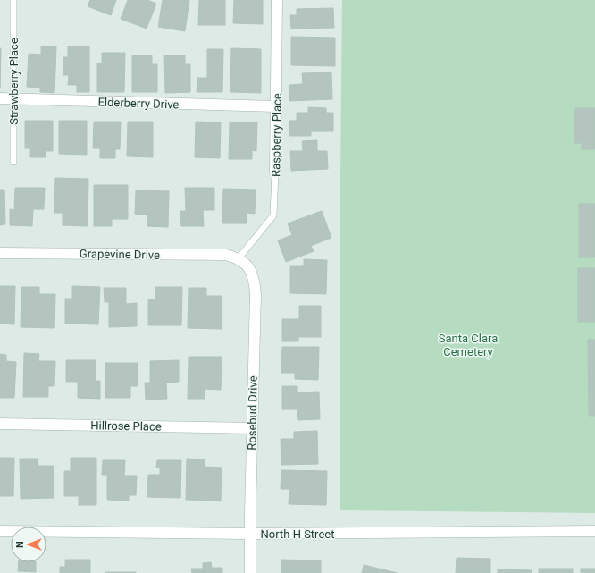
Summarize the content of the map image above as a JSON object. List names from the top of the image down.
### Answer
{
  "streets": {
    "street": [
      "Elderberry Drive",
      "Raspberry Place",
      "Grapevine Drive",
      "Rosebud Drive",
      "Hillrose Place",
      "North H Street"
    ],
    "lane": ["Strawberry Place"]
  },
  "crossings": [
    ["Strawberry Place", "Elderberry Drive"],
    ["Elderberry Drive", "Raspberry Place"],
    ["Raspberry Place", "Grapevine Drive"],
    ["Raspberry Place", "Rosebud Drive"],
    ["Grapevine Drive", "Rosebud Drive"],
    ["Rosebud Drive", "Hillrose Place"],
    ["Rosebud Drive", "North H Street"]
  ],
  "parks": ["Santa Clara Cemetery"],
  "north": "left"
}
